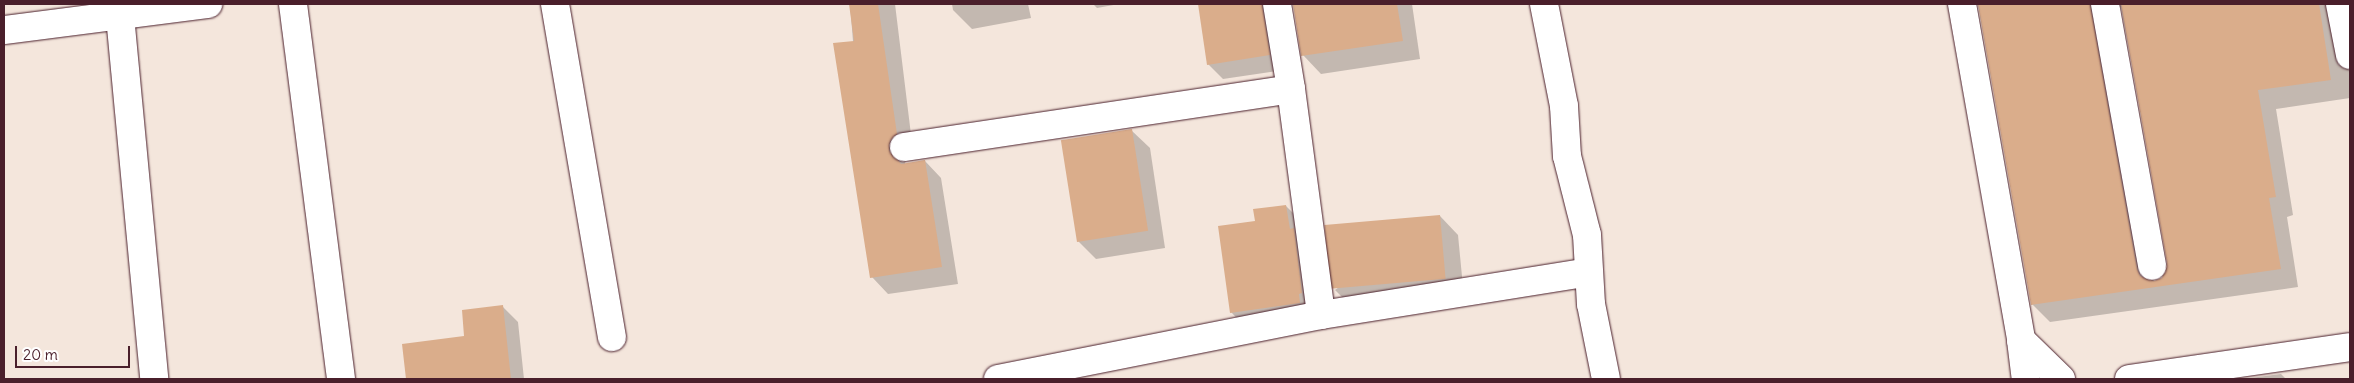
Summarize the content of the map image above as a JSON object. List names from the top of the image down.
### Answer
{
  "scale_bar": "20 m"
}
